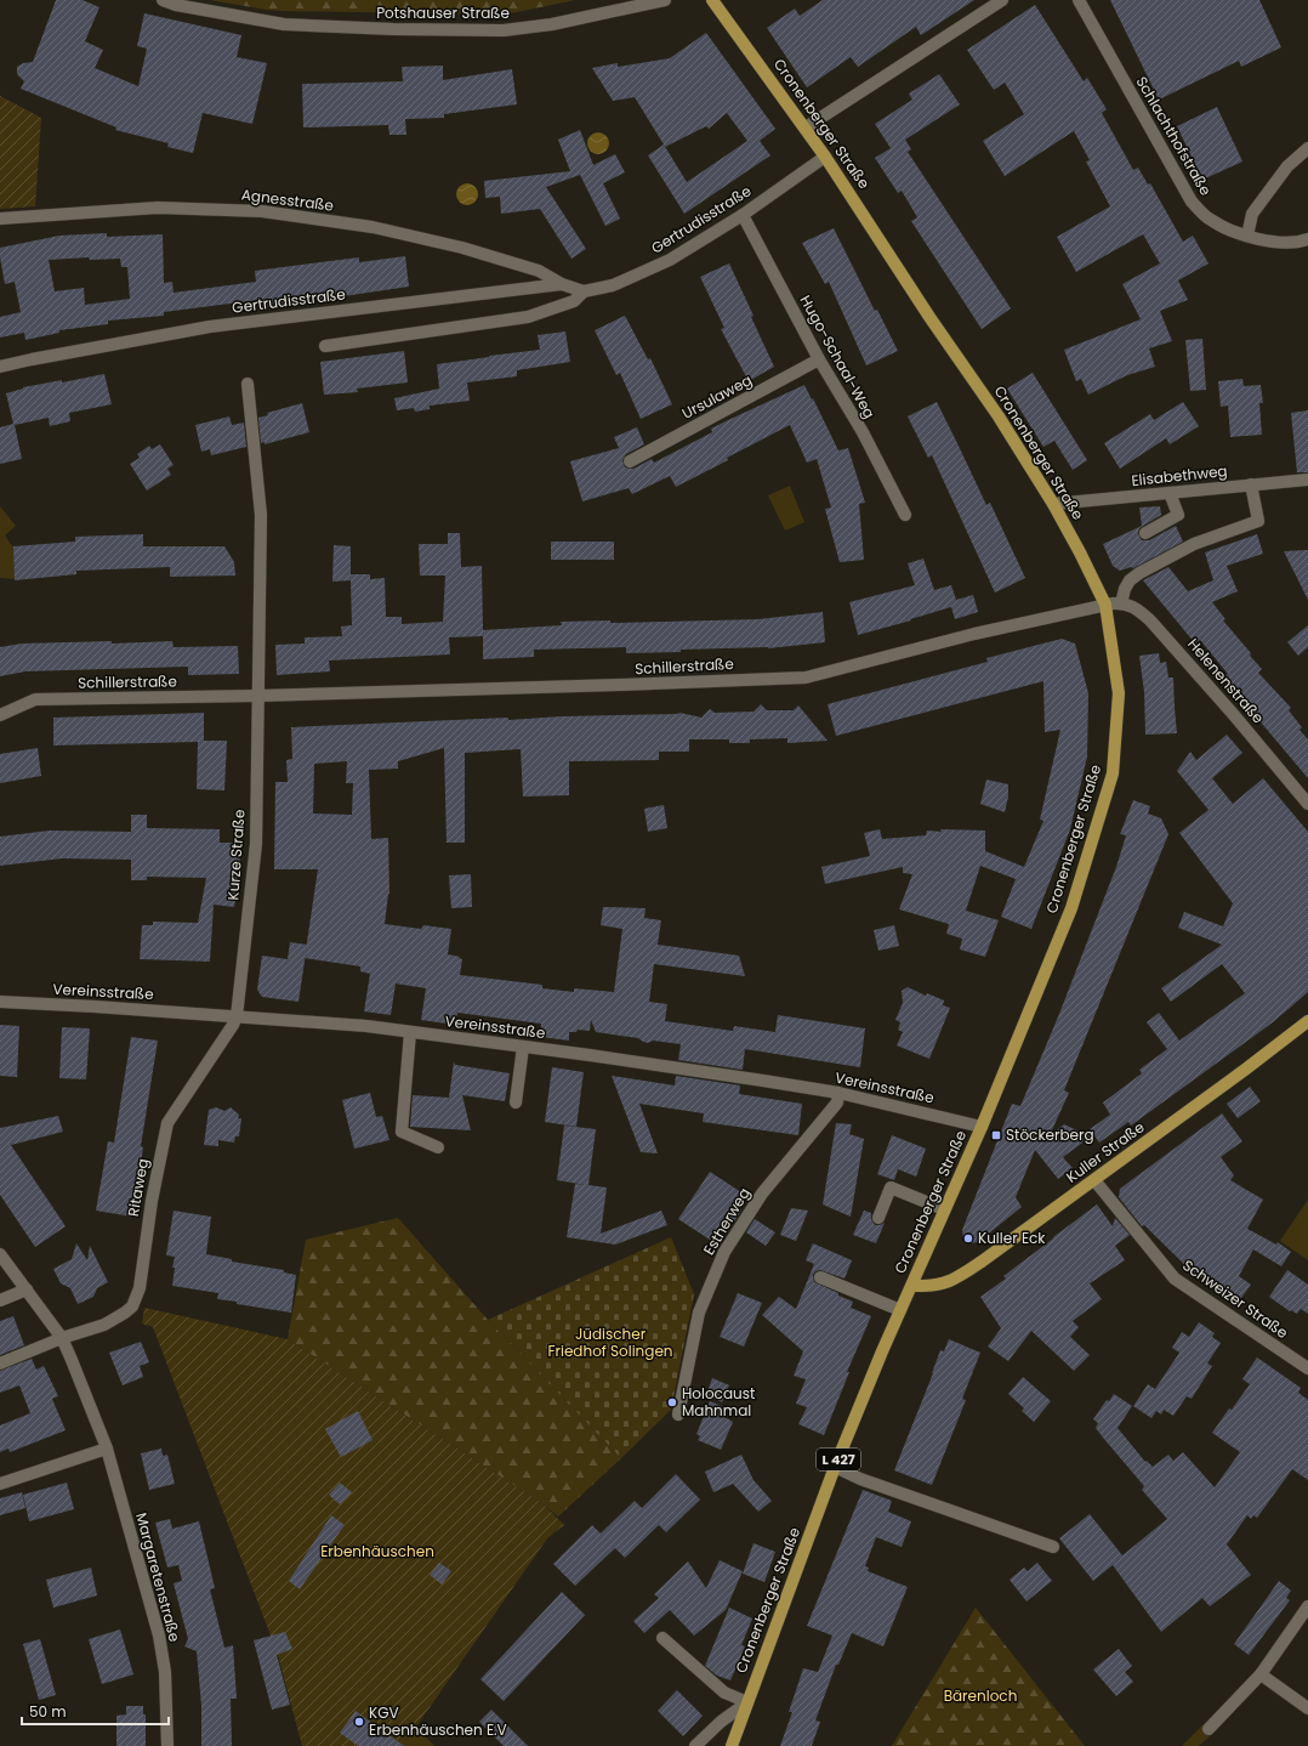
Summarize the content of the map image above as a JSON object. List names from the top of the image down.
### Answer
{
  "streets": {
    "main road": ["Cronenberger Straße", "Kuller Straße", "L 427"],
    "street": [
      "Potshauser Straße",
      "Schlachthofstraße",
      "Agnesstraße",
      "Gertrudisstraße",
      "Hugo-Schaal-Weg",
      "Ursulaweg",
      "Elisabethweg",
      "Schillerstraße",
      "Helenenstraße",
      "Kurze Straße",
      "Vereinsstraße",
      "Ritaweg",
      "Estherweg",
      "Schweizer Straße",
      "Margaretenstraße"
    ]
  },
  "crossings": [
    ["Cronenberger Straße", "Gertrudisstraße"],
    ["Cronenberger Straße", "Elisabethweg"],
    ["Cronenberger Straße", "Schillerstraße"],
    ["Cronenberger Straße", "Helenenstraße"],
    ["Cronenberger Straße", "Vereinsstraße"],
    ["Cronenberger Straße", "Kuller Straße"],
    ["Agnesstraße", "Gertrudisstraße"],
    ["Gertrudisstraße", "Hugo-Schaal-Weg"],
    ["Hugo-Schaal-Weg", "Ursulaweg"],
    ["Schillerstraße", "Helenenstraße"],
    ["Schillerstraße", "Kurze Straße"],
    ["Kurze Straße", "Vereinsstraße"],
    ["Kurze Straße", "Ritaweg"],
    ["Vereinsstraße", "Ritaweg"],
    ["Vereinsstraße", "Estherweg"],
    ["Kuller Straße", "Schweizer Straße"],
    ["Ritaweg", "Margaretenstraße"]
  ],
  "parks": ["Jüdischer Friedhof Solingen", "Erbenhäuschen", "Bärenloch"],
  "places": {
    "transit": ["Stöckerberg"],
    "other": ["Kuller Eck", "Holocaust Mahnmal", "KGV Erbenhäuschen E.V"]
  },
  "scale_bar": "50 m"
}
